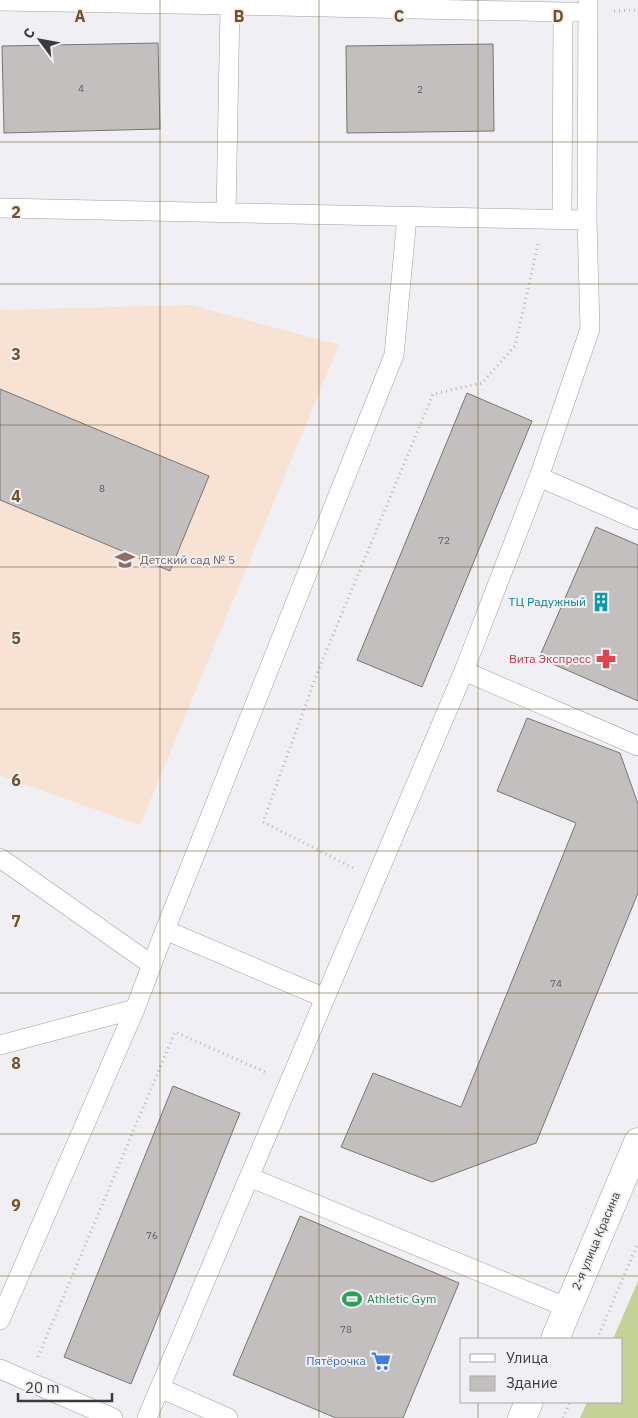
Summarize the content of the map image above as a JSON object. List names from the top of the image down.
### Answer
{
  "streets": {
    "main road": ["2-я улица Красина"]
  },
  "places": {
    "school or university": ["Детский сад № 5"],
    "building": ["ТЦ Радужный"],
    "pharmacy": ["Вита Экспресс"],
    "sports": ["Athletic Gym"],
    "supermarket": ["Пятёрочка"]
  },
  "house_numbers": [
    "4",
    "2",
    "8",
    "72",
    "74",
    "76",
    "78"
  ],
  "legend": ["Улица", "Здание"],
  "scale_bar": "20 m",
  "north": "top left",
  "grid": {
    "columns": [
      "A",
      "B",
      "C",
      "D"
    ],
    "rows": [
      "2",
      "3",
      "4",
      "5",
      "6",
      "7",
      "8",
      "9"
    ]
  }
}
